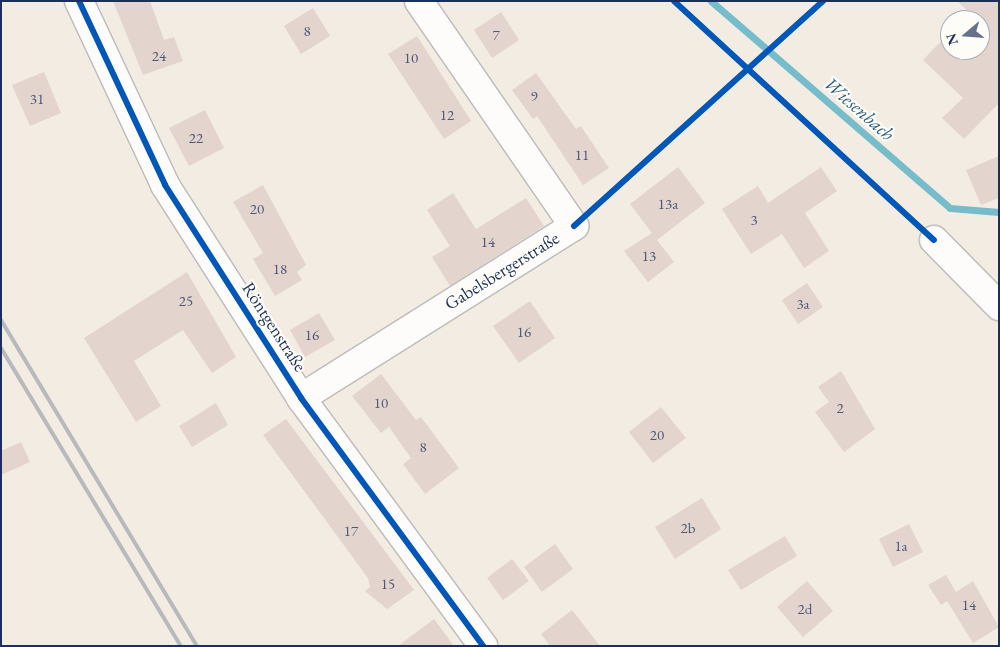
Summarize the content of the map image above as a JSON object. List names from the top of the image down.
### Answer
{
  "streets": {
    "street": ["Gabelsbergerstraße", "Röntgenstraße"]
  },
  "crossings": [
    ["Gabelsbergerstraße", "Röntgenstraße"]
  ],
  "water": ["Wiesenbach"],
  "house_numbers": [
    "8",
    "7",
    "24",
    "10",
    "9",
    "31",
    "12",
    "22",
    "11",
    "13a",
    "20",
    "3",
    "14",
    "13",
    "18",
    "25",
    "3a",
    "16",
    "16",
    "10",
    "2",
    "20",
    "8",
    "2b",
    "17",
    "1a",
    "15",
    "14",
    "2d"
  ],
  "north": "left"
}
